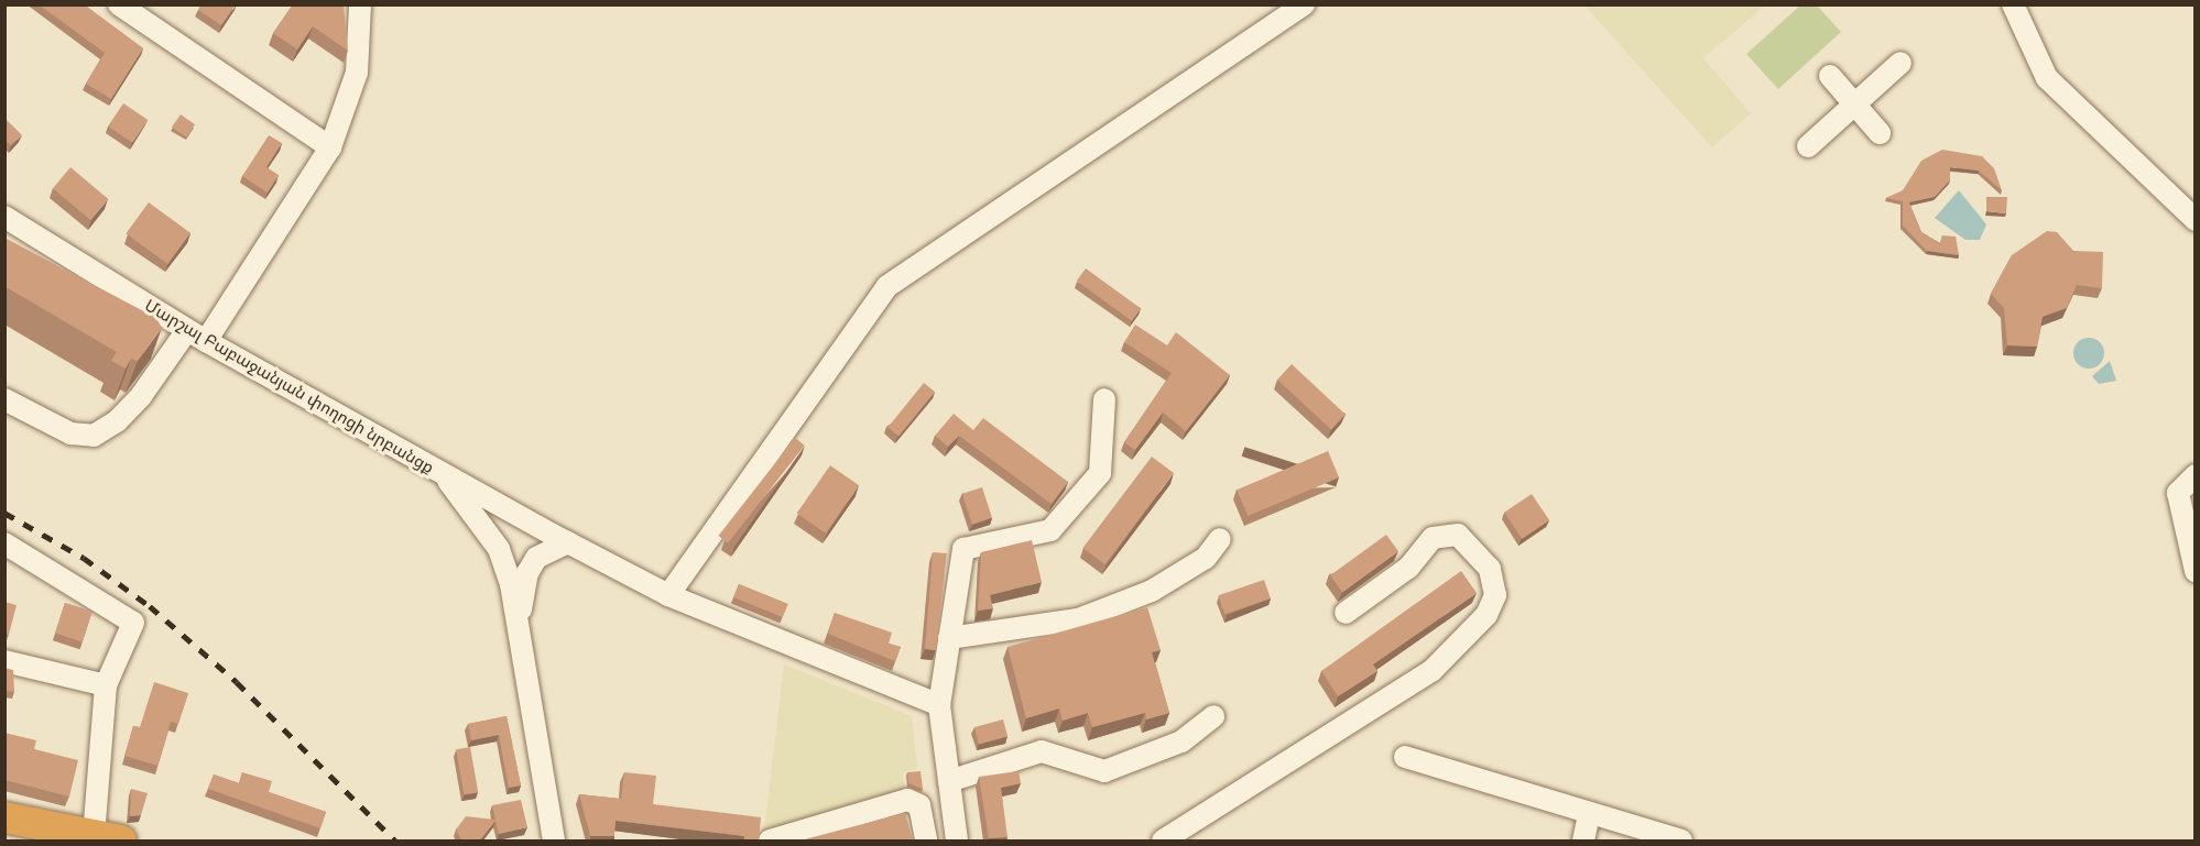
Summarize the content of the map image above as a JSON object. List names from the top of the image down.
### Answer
{
  "streets": {
    "street": ["Մարշալ Բաբաջանյան փողոցի նրբանցք"]
  }
}
